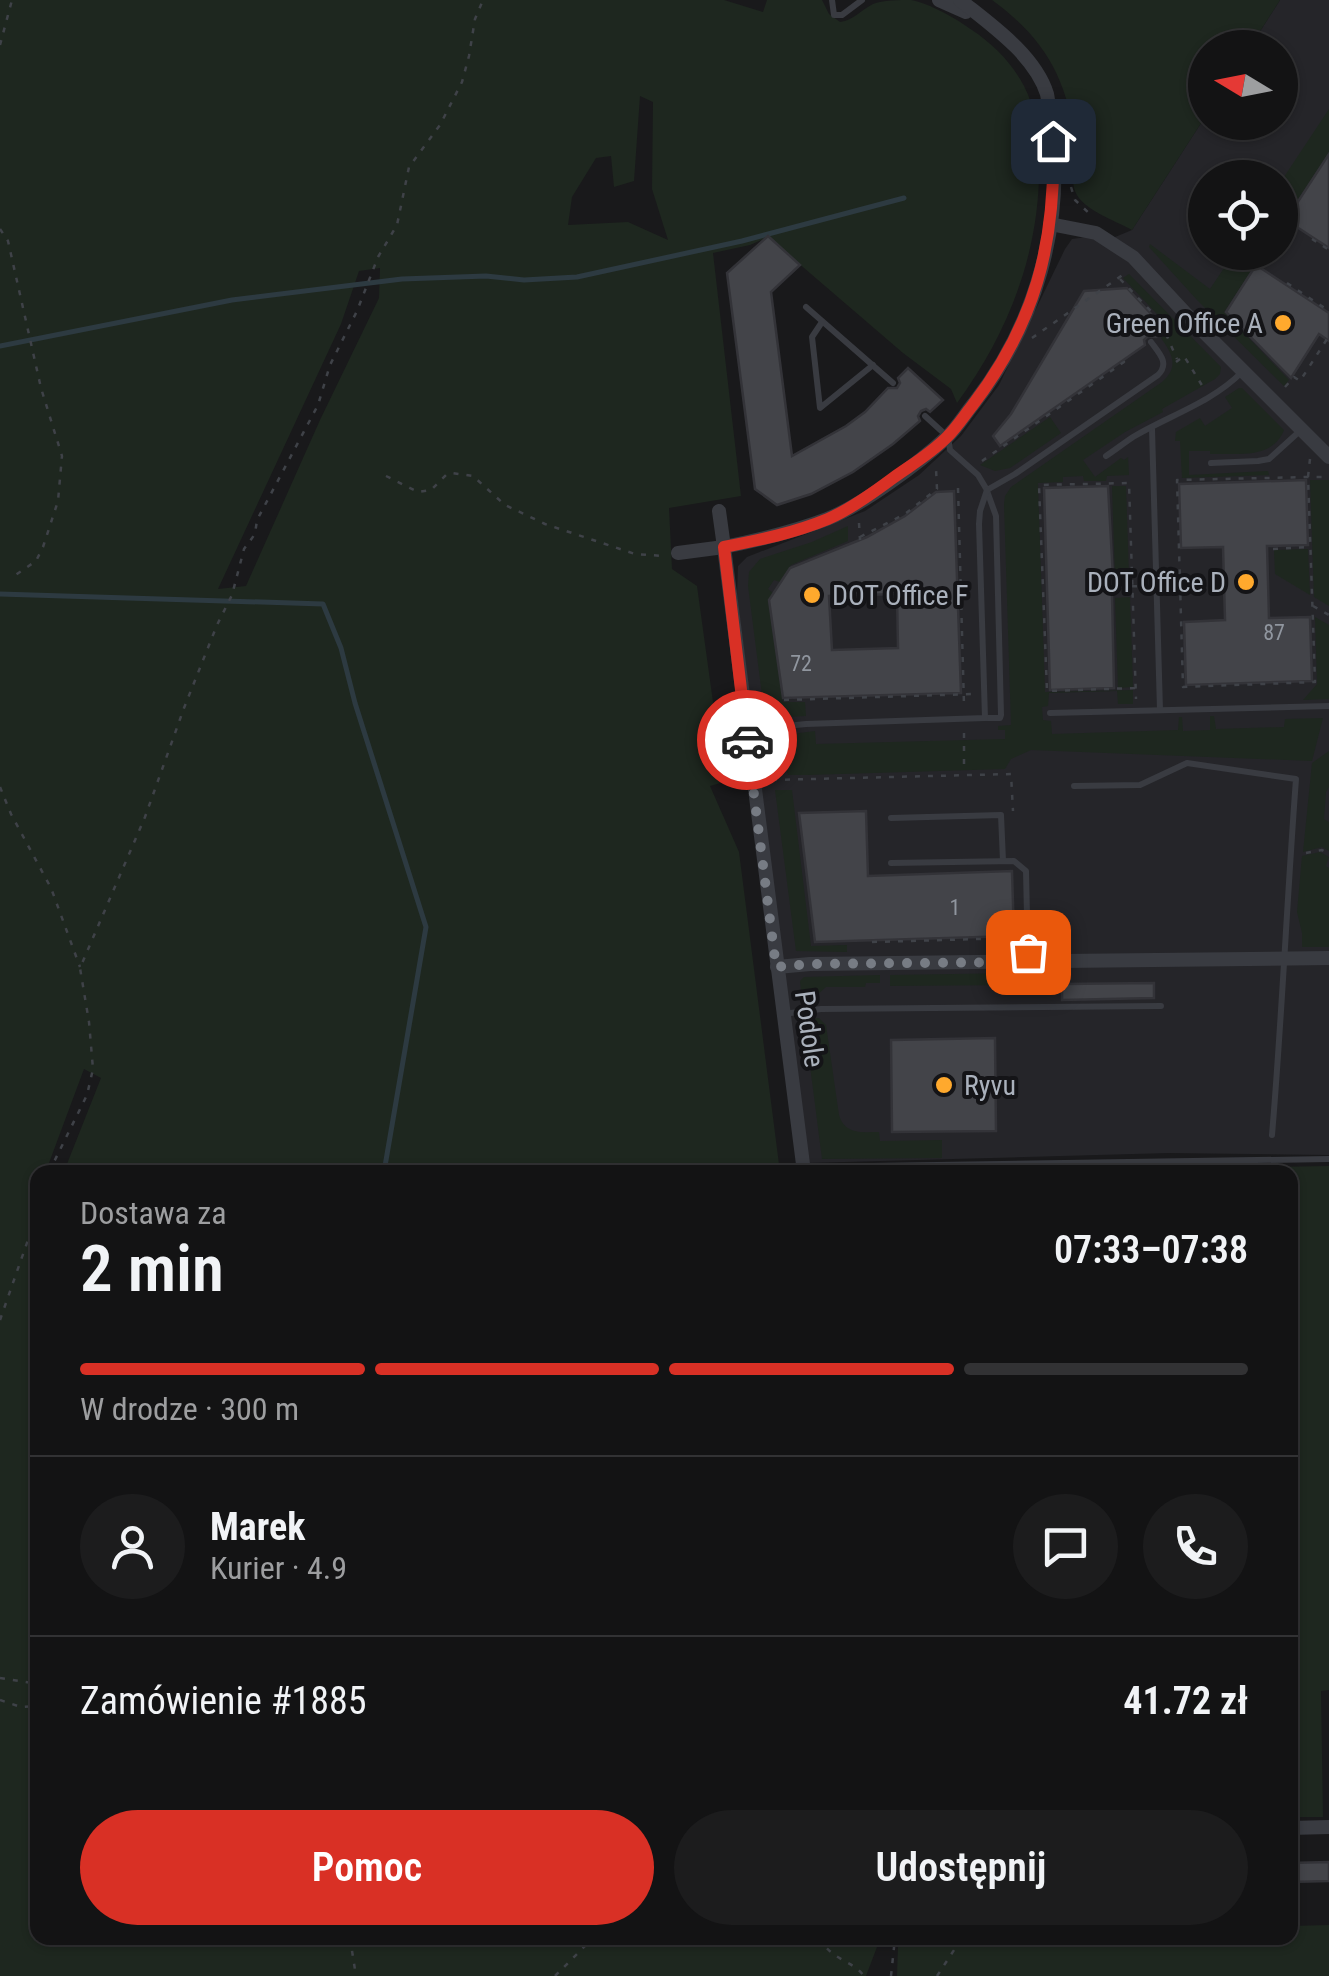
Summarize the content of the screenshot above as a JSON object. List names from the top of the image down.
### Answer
{
  "streets": {
    "street": ["Podole"]
  },
  "places": [
    "Green Office A",
    "DOT Office D",
    "DOT Office F",
    "Ryvu"
  ],
  "house_numbers": ["87", "72", "1"],
  "north": "left",
  "page": {
    "heading": ["2 min", "Dostawa za", "07:33–07:38"],
    "panel": [
      "Marek",
      "Kurier · 4.9",
      "Zamówienie #1885",
      "41.72 zł"
    ],
    "bar": "W drodze · 300 m",
    "buttons": ["Pomoc", "Udostępnij"]
  }
}
